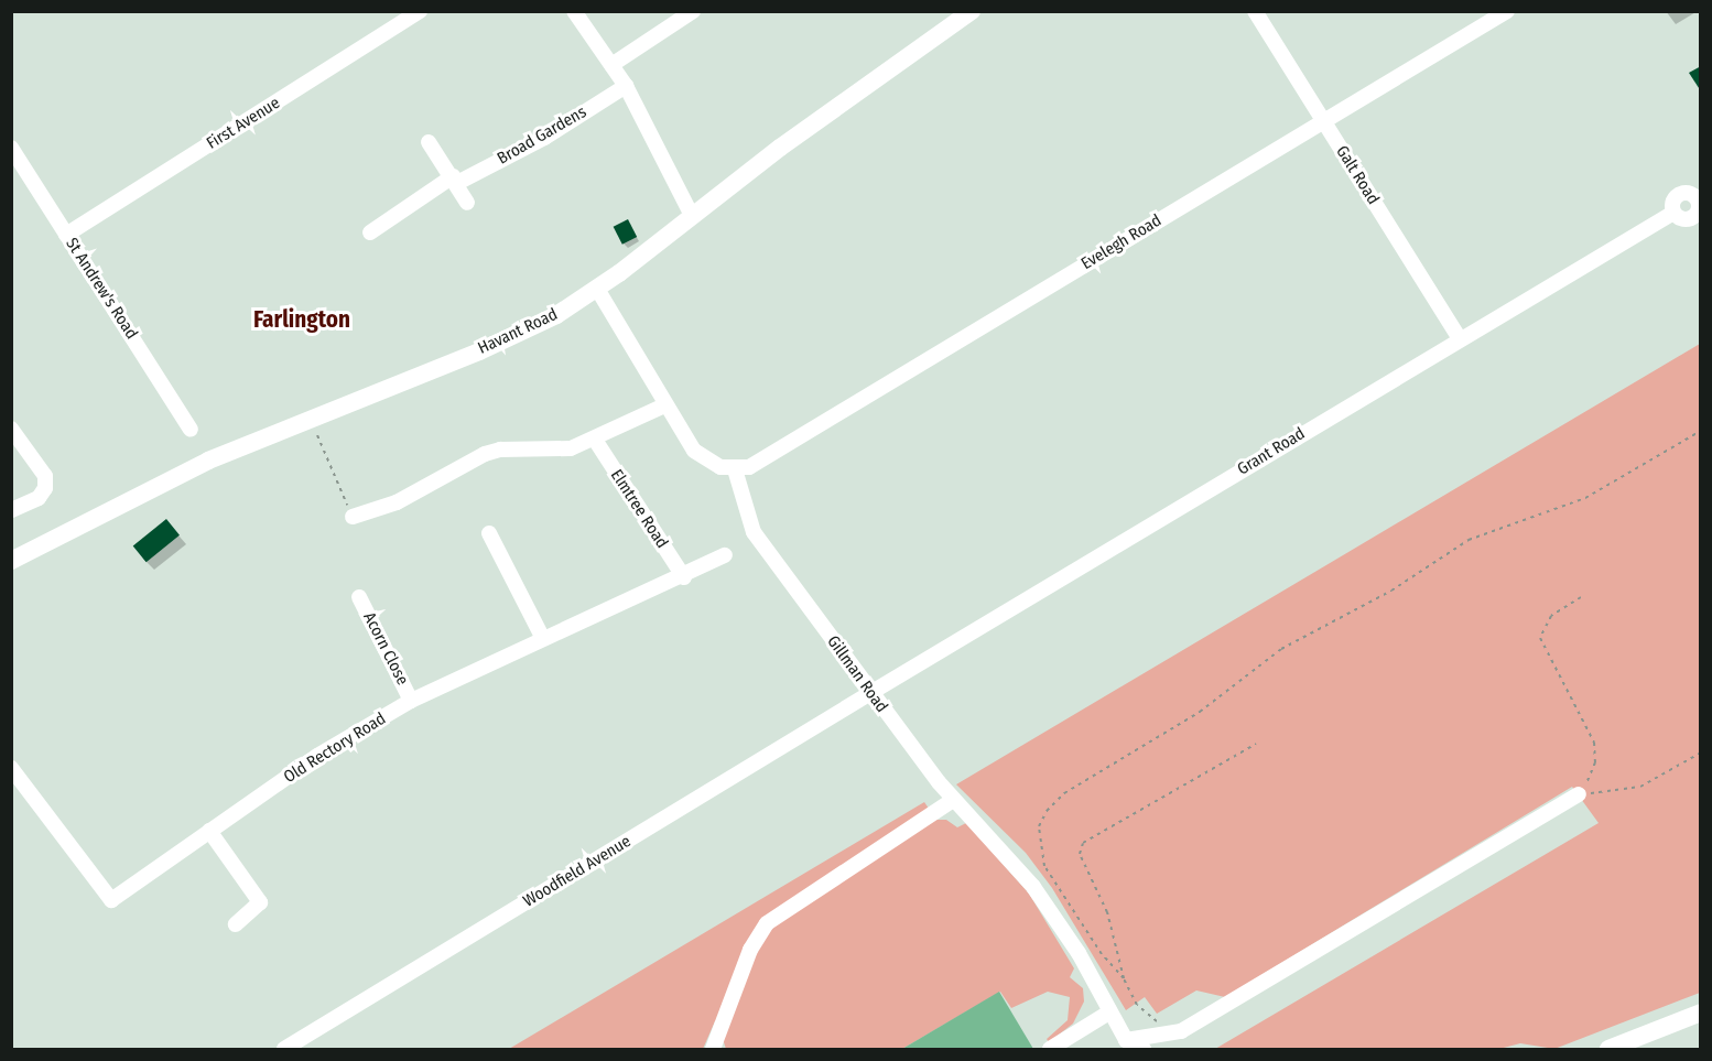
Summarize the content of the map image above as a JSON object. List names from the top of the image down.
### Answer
{
  "streets": {
    "main road": ["Havant Road"],
    "street": [
      "First Avenue",
      "Broad Gardens",
      "Galt Road",
      "Evelegh Road",
      "St Andrew's Road",
      "Grant Road",
      "Elmtree Road",
      "Acorn Close",
      "Gillman Road",
      "Old Rectory Road",
      "Woodfield Avenue"
    ]
  },
  "crossings": [
    ["First Avenue", "St Andrew's Road"],
    ["Galt Road", "Evelegh Road"],
    ["Galt Road", "Grant Road"],
    ["Evelegh Road", "Gillman Road"],
    ["Grant Road", "Gillman Road"],
    ["Grant Road", "Woodfield Avenue"],
    ["Elmtree Road", "Old Rectory Road"],
    ["Acorn Close", "Old Rectory Road"],
    ["Gillman Road", "Woodfield Avenue"]
  ],
  "districts": ["Farlington"]
}
